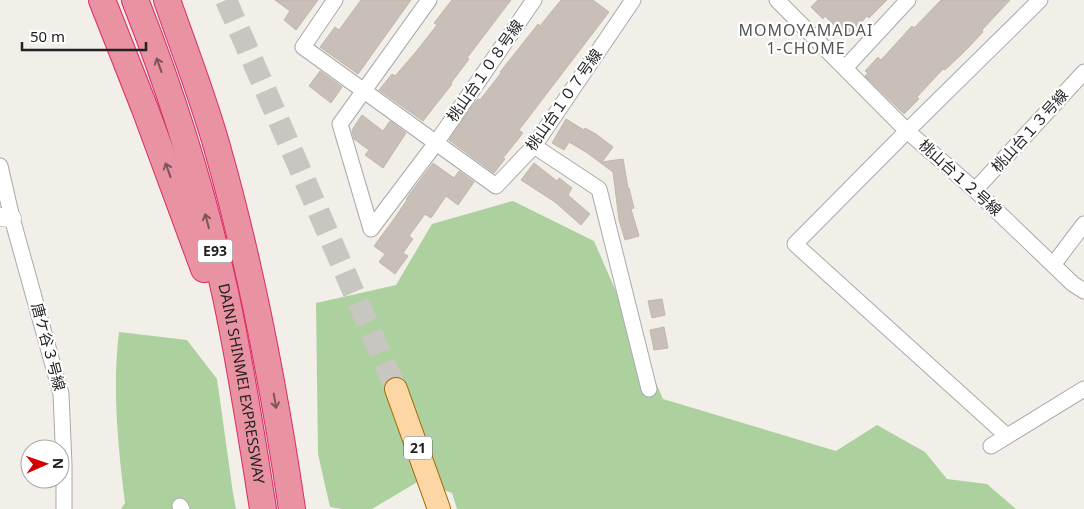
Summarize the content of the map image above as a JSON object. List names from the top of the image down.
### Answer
{
  "streets": {
    "highway": ["E93", "DAINI SHINMEI EXPRESSWAY"],
    "main road": ["21"],
    "street": [
      "桃山台１０８号線",
      "桃山台１０７号線",
      "桃山台１３号線",
      "桃山台１２号線",
      "唐ケ谷３号線"
    ]
  },
  "crossings": [
    ["桃山台１０８号線", "桃山台１０７号線"],
    ["桃山台１３号線", "桃山台１２号線"]
  ],
  "districts": ["MOMOYAMADAI 1-CHOME"],
  "scale_bar": "50 m",
  "north": "right"
}
